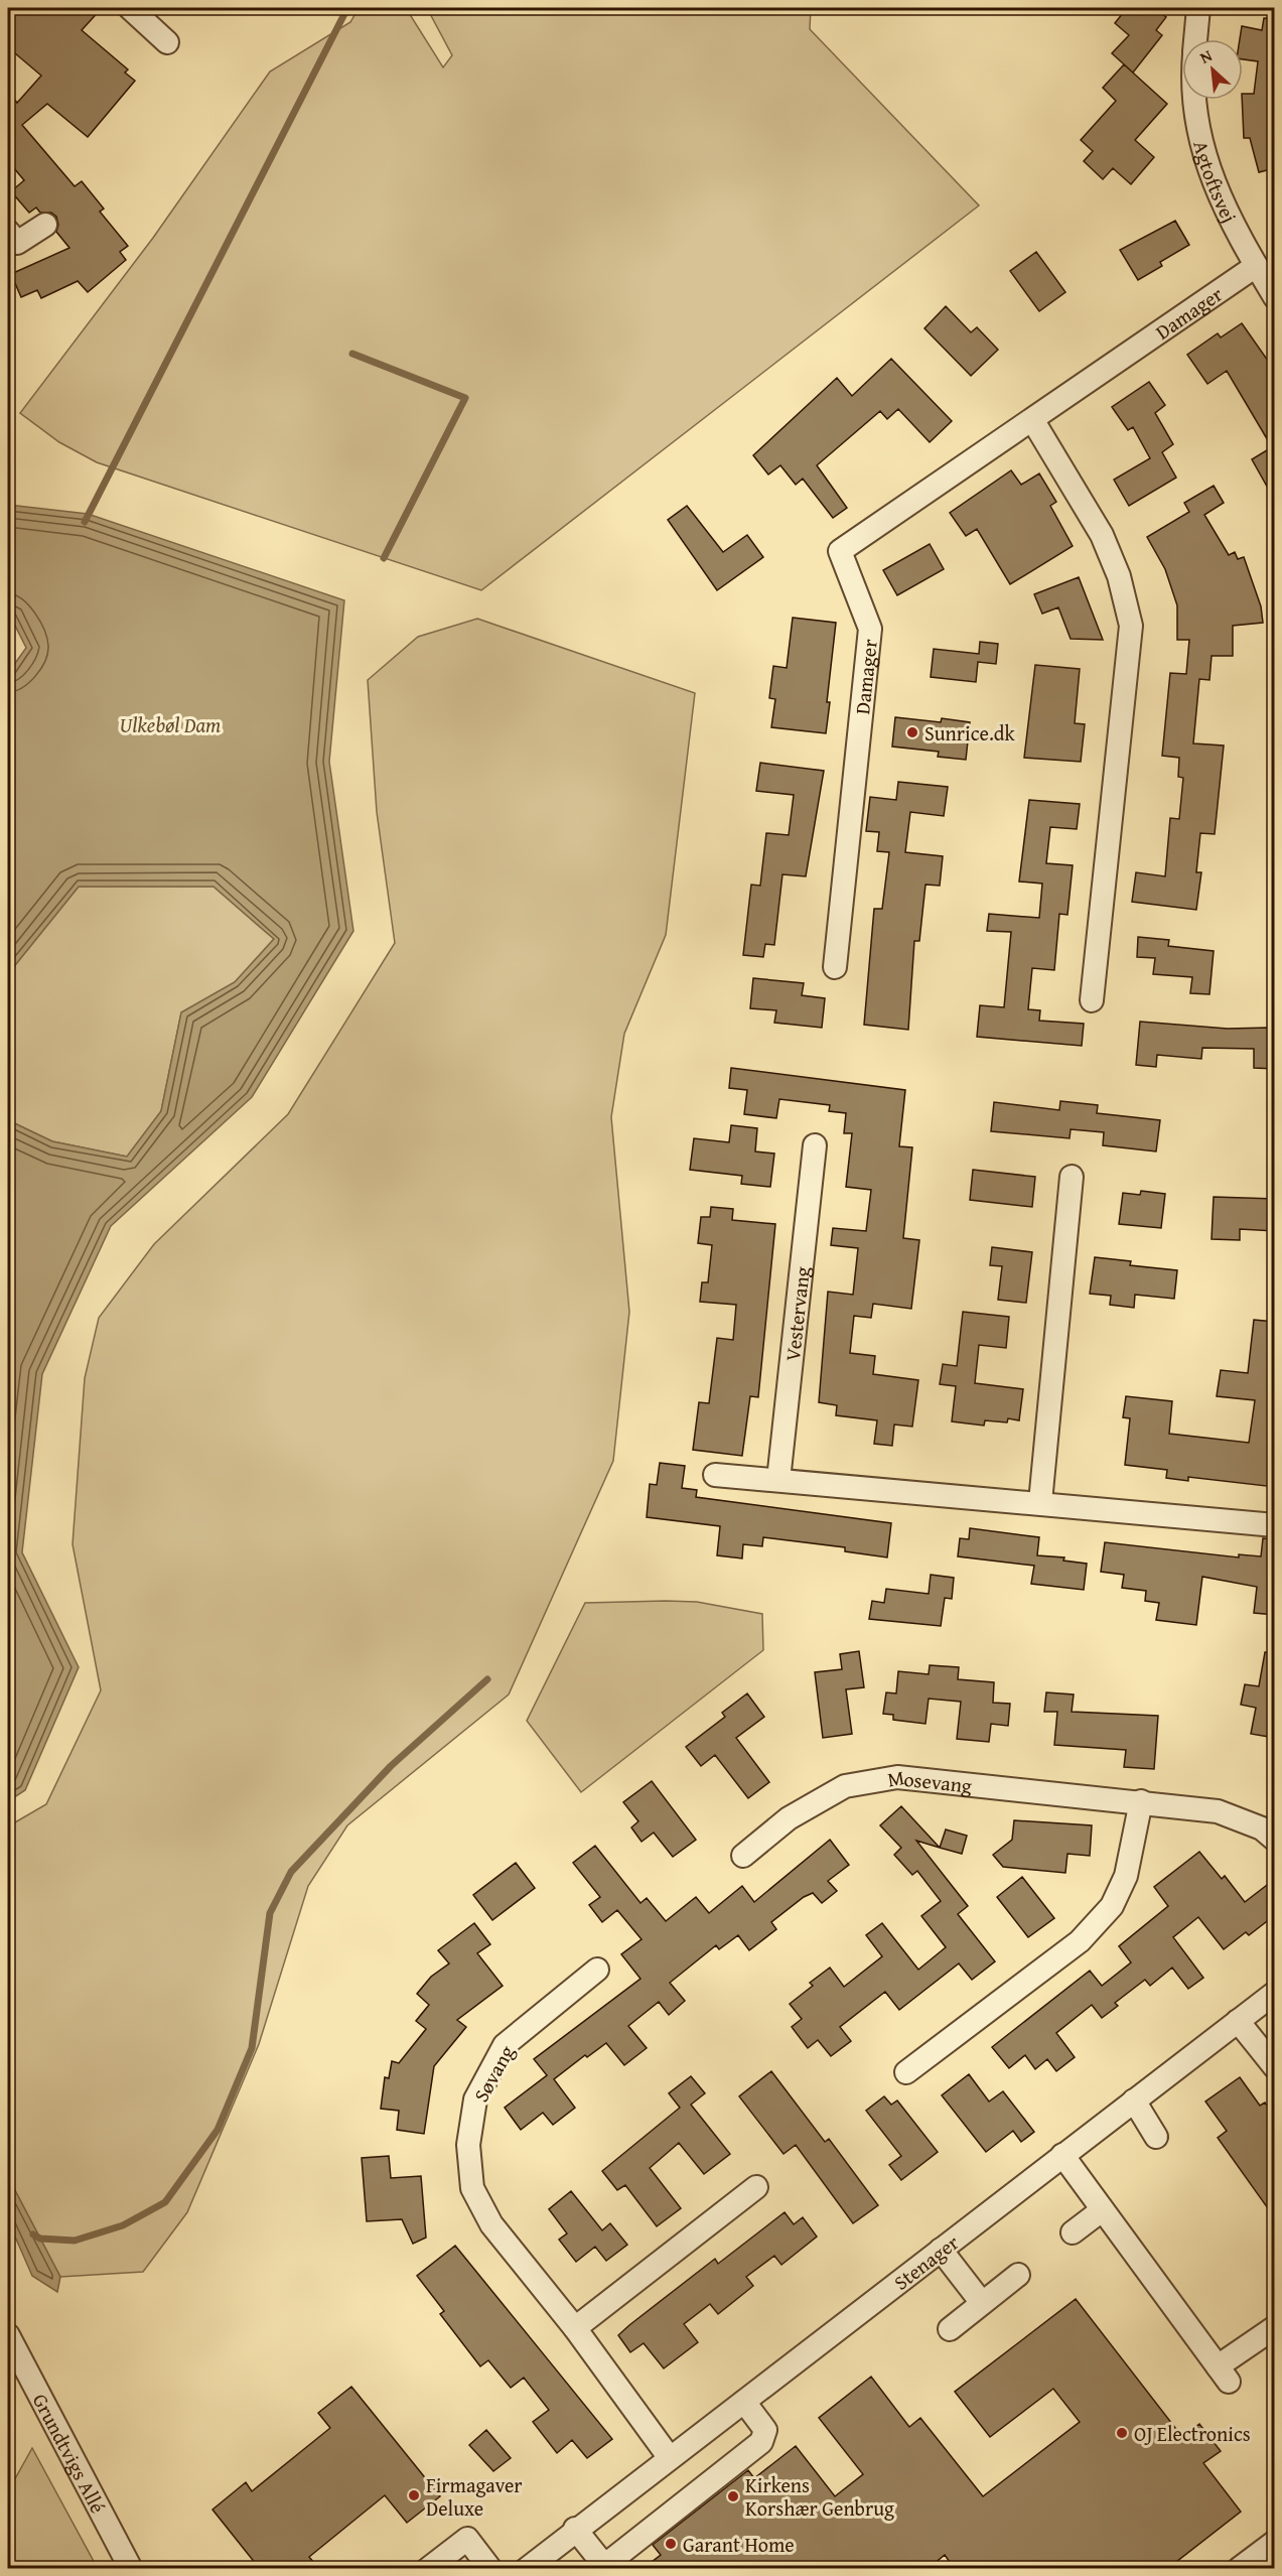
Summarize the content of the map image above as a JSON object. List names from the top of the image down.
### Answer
{
  "streets": {
    "street": [
      "Agtoftsvej",
      "Damager",
      "Vestervang",
      "Mosevang",
      "Søvang",
      "Stenager",
      "Grundtvigs Allé"
    ]
  },
  "crossings": [
    ["Agtoftsvej", "Damager"],
    ["Søvang", "Stenager"]
  ],
  "water": ["Ulkebøl Dam"],
  "places": [
    "Sunrice.dk",
    "OJ Electronics",
    "Firmagaver Deluxe",
    "Kirkens Korshær Genbrug",
    "Garant Home"
  ],
  "north": "top left"
}
